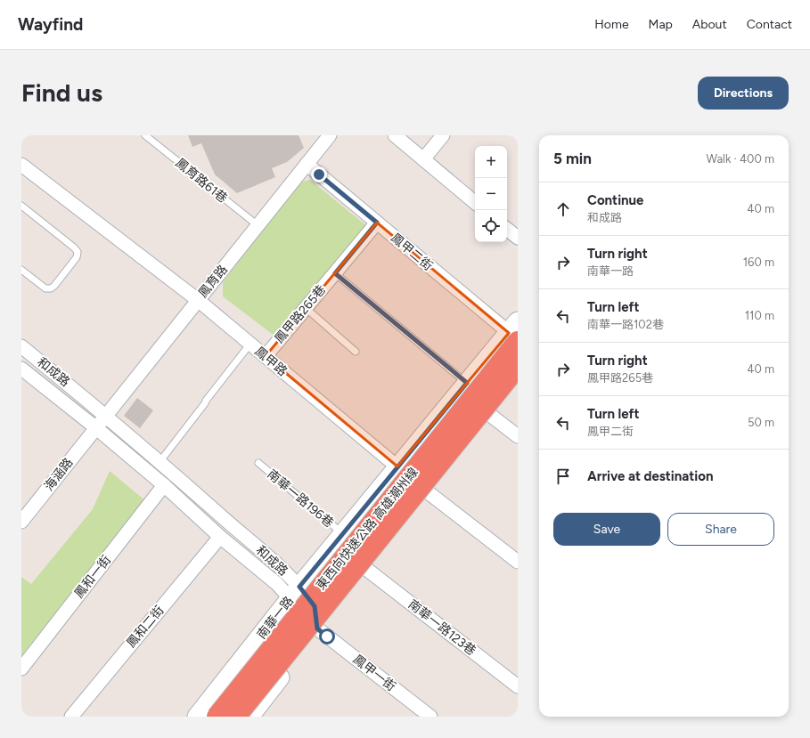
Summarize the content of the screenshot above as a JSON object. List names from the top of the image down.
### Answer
{
  "streets": {
    "highway": ["東西向快速公路 高雄潮州線"],
    "main road": ["南華一路"],
    "street": [
      "鳳甲二街",
      "鳳育路",
      "鳳甲路265巷",
      "鳳甲路",
      "和成路",
      "海涵路",
      "鳳和一街",
      "鳳和二街",
      "南華一路123巷",
      "鳳甲一街"
    ],
    "lane": ["鳳育路61巷", "南華一路196巷"]
  },
  "crossings": [
    ["鳳育路61巷", "鳳育路"],
    ["鳳甲二街", "鳳育路"],
    ["鳳甲二街", "鳳甲路265巷"],
    ["鳳甲二街", "東西向快速公路 高雄潮州線"],
    ["鳳甲二街", "南華一路"],
    ["鳳育路", "鳳甲路"],
    ["鳳育路", "和成路"],
    ["鳳育路", "海涵路"],
    ["鳳甲路265巷", "鳳甲路"],
    ["鳳甲路", "南華一路"],
    ["和成路", "海涵路"],
    ["和成路", "鳳和一街"],
    ["和成路", "南華一路"],
    ["和成路", "鳳和二街"],
    ["和成路", "鳳甲一街"],
    ["南華一路196巷", "南華一路"],
    ["東西向快速公路 高雄潮州線", "南華一路"]
  ],
  "page": {
    "header": "Wayfind",
    "nav": [
      "Home",
      "Map",
      "About",
      "Contact"
    ],
    "buttons": [
      "Directions",
      ["Save", "Share"]
    ],
    "title": "Find us",
    "heading": ["5 min", "Walk · 400 m"],
    "map_buttons": ["+", "−"],
    "list": [
      ["Continue", "和成路", "40 m"],
      ["Turn right", "南華一路", "160 m"],
      ["Turn left", "南華一路102巷", "110 m"],
      ["Turn right", "鳳甲路265巷", "40 m"],
      ["Turn left", "鳳甲二街", "50 m"],
      "Arrive at destination"
    ]
  }
}
